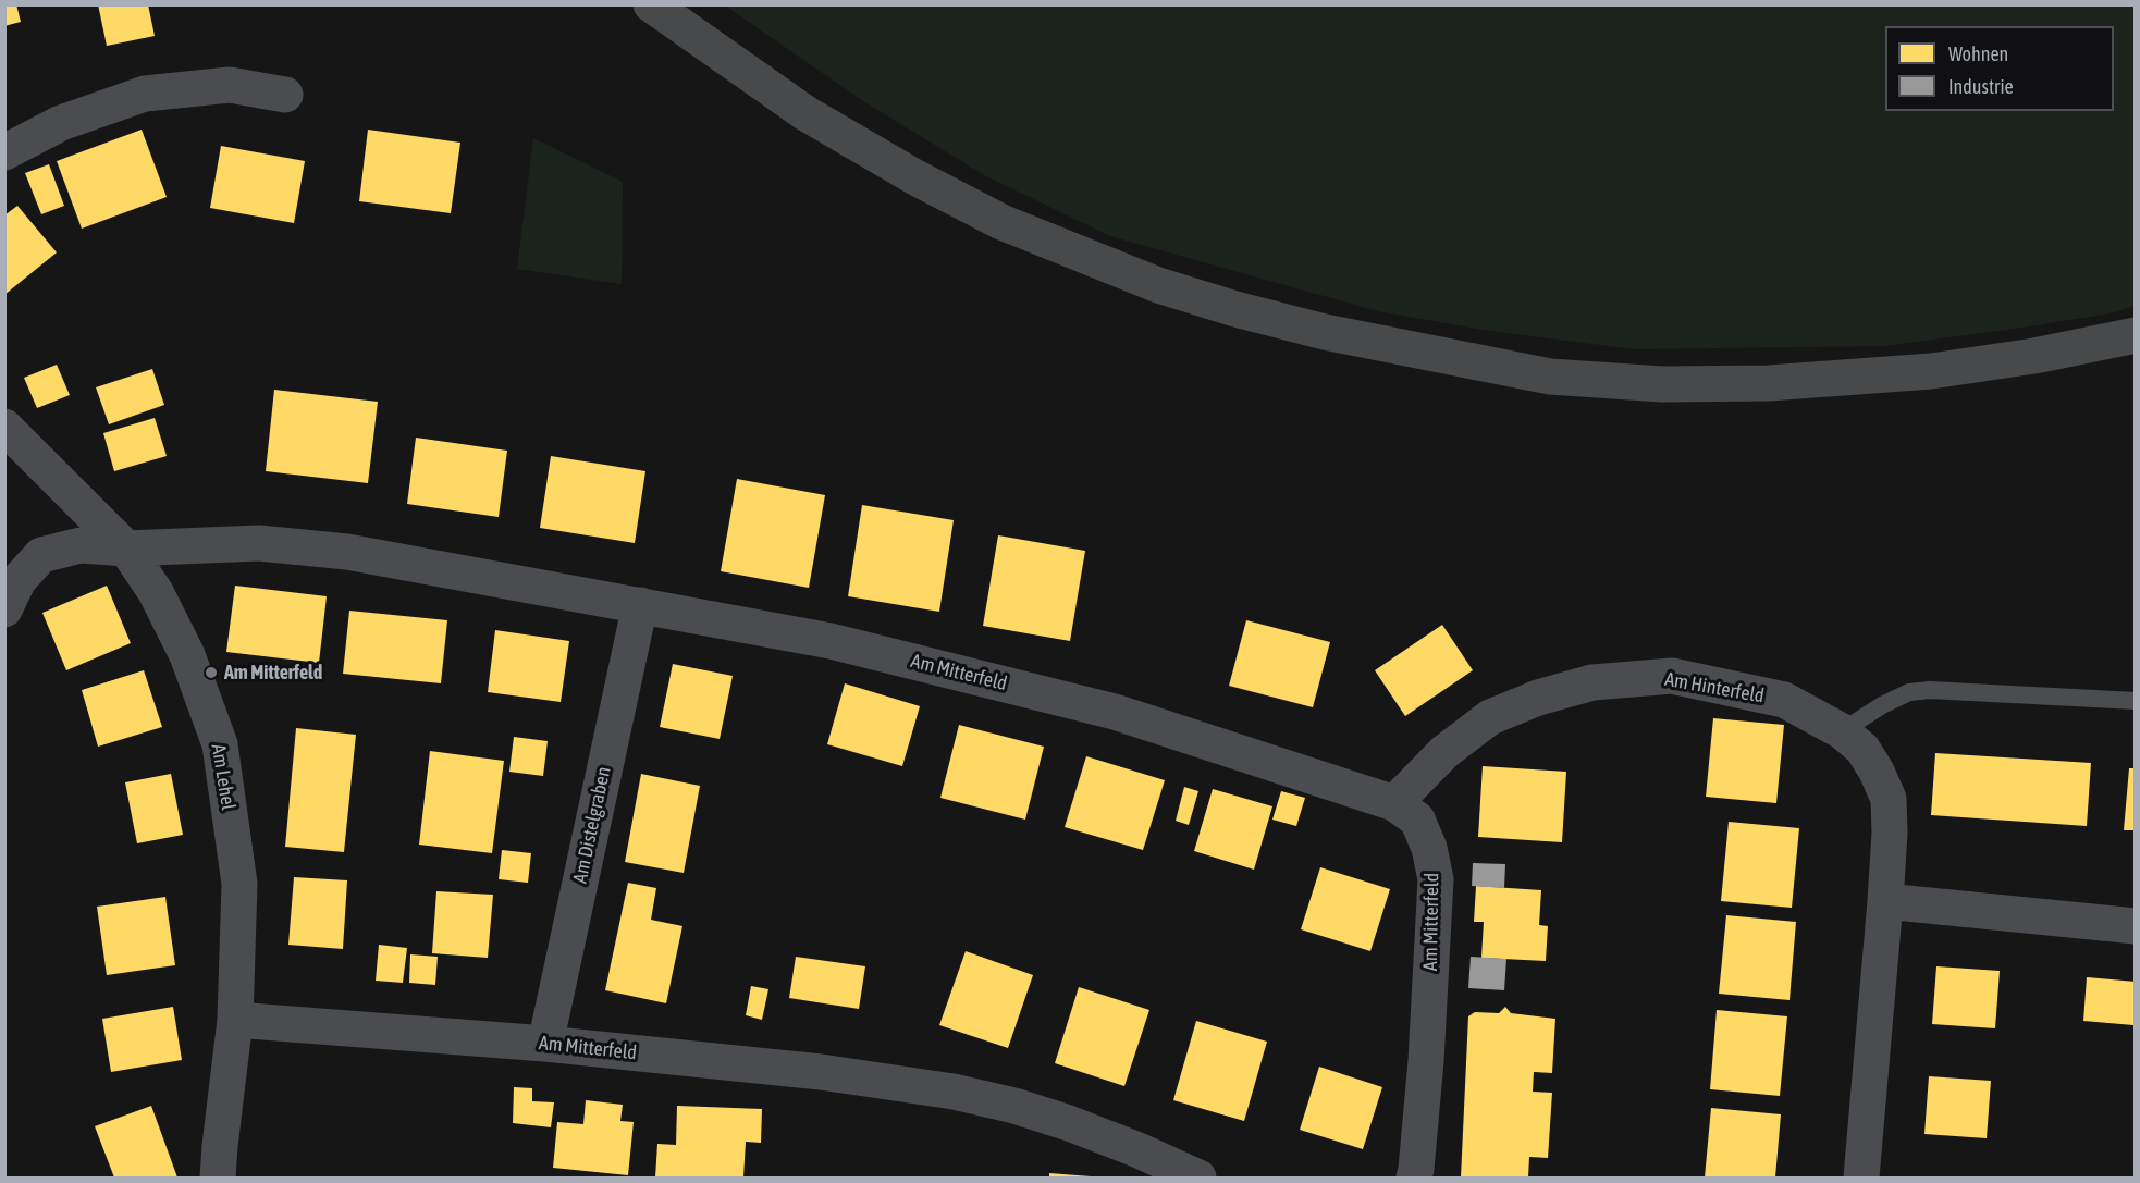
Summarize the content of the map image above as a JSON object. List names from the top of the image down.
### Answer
{
  "streets": {
    "street": [
      "Am Mitterfeld",
      "Am Hinterfeld",
      "Am Lehel",
      "Am Distelgraben"
    ]
  },
  "crossings": [
    ["Am Mitterfeld", "Am Hinterfeld"],
    ["Am Mitterfeld", "Am Lehel"],
    ["Am Mitterfeld", "Am Distelgraben"]
  ],
  "places": ["Am Mitterfeld"],
  "legend": ["Wohnen", "Industrie"]
}
